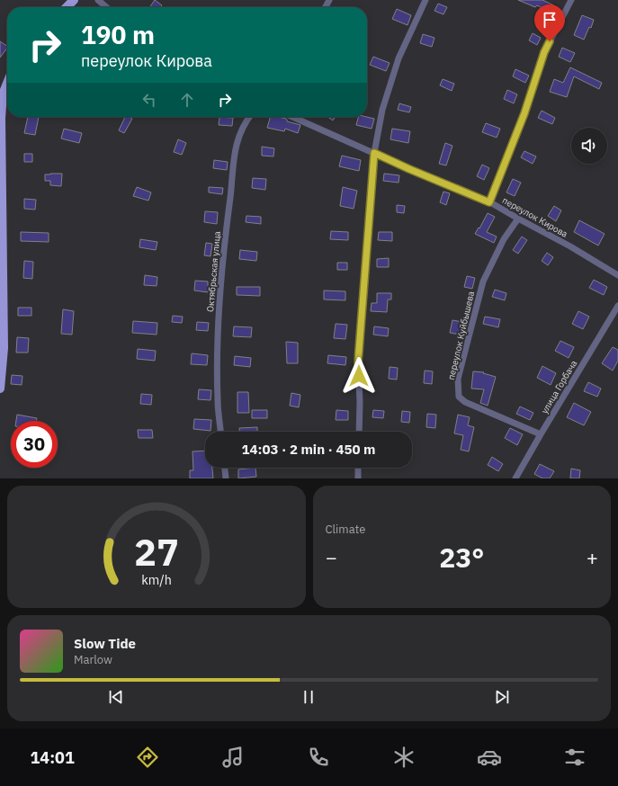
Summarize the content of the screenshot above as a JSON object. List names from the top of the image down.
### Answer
{
  "streets": {
    "street": [
      "переулок Кирова",
      "Октябрьская улица",
      "переулок Куйбышева",
      "улица Горбача"
    ]
  },
  "crossings": [
    ["переулок Кирова", "переулок Куйбышева"],
    ["переулок Куйбышева", "улица Горбача"]
  ],
  "page": {
    "turn": ["190 m", "переулок Кирова"],
    "limit": "30",
    "trip": "14:03 · 2 min · 450 m",
    "tile": "Climate",
    "heat": ["−", "23°", "+"],
    "song": ["Slow Tide", "Marlow"],
    "tabs": "14:01",
    "gauge": ["27", "km/h"]
  }
}
